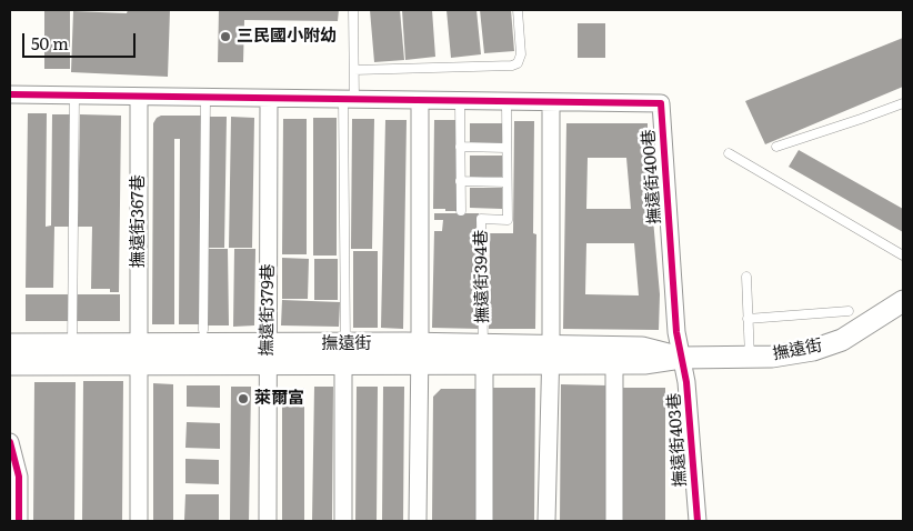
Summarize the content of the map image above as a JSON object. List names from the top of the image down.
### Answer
{
  "streets": {
    "street": [
      "撫遠街400巷",
      "撫遠街367巷",
      "撫遠街379巷",
      "撫遠街",
      "撫遠街403巷"
    ],
    "lane": ["撫遠街394巷"]
  },
  "crossings": [
    ["撫遠街400巷", "撫遠街"],
    ["撫遠街400巷", "撫遠街403巷"],
    ["撫遠街367巷", "撫遠街"],
    ["撫遠街394巷", "撫遠街"],
    ["撫遠街379巷", "撫遠街"],
    ["撫遠街", "撫遠街403巷"]
  ],
  "places": ["三民國小附幼", "萊爾富"],
  "scale_bar": "50 m"
}
